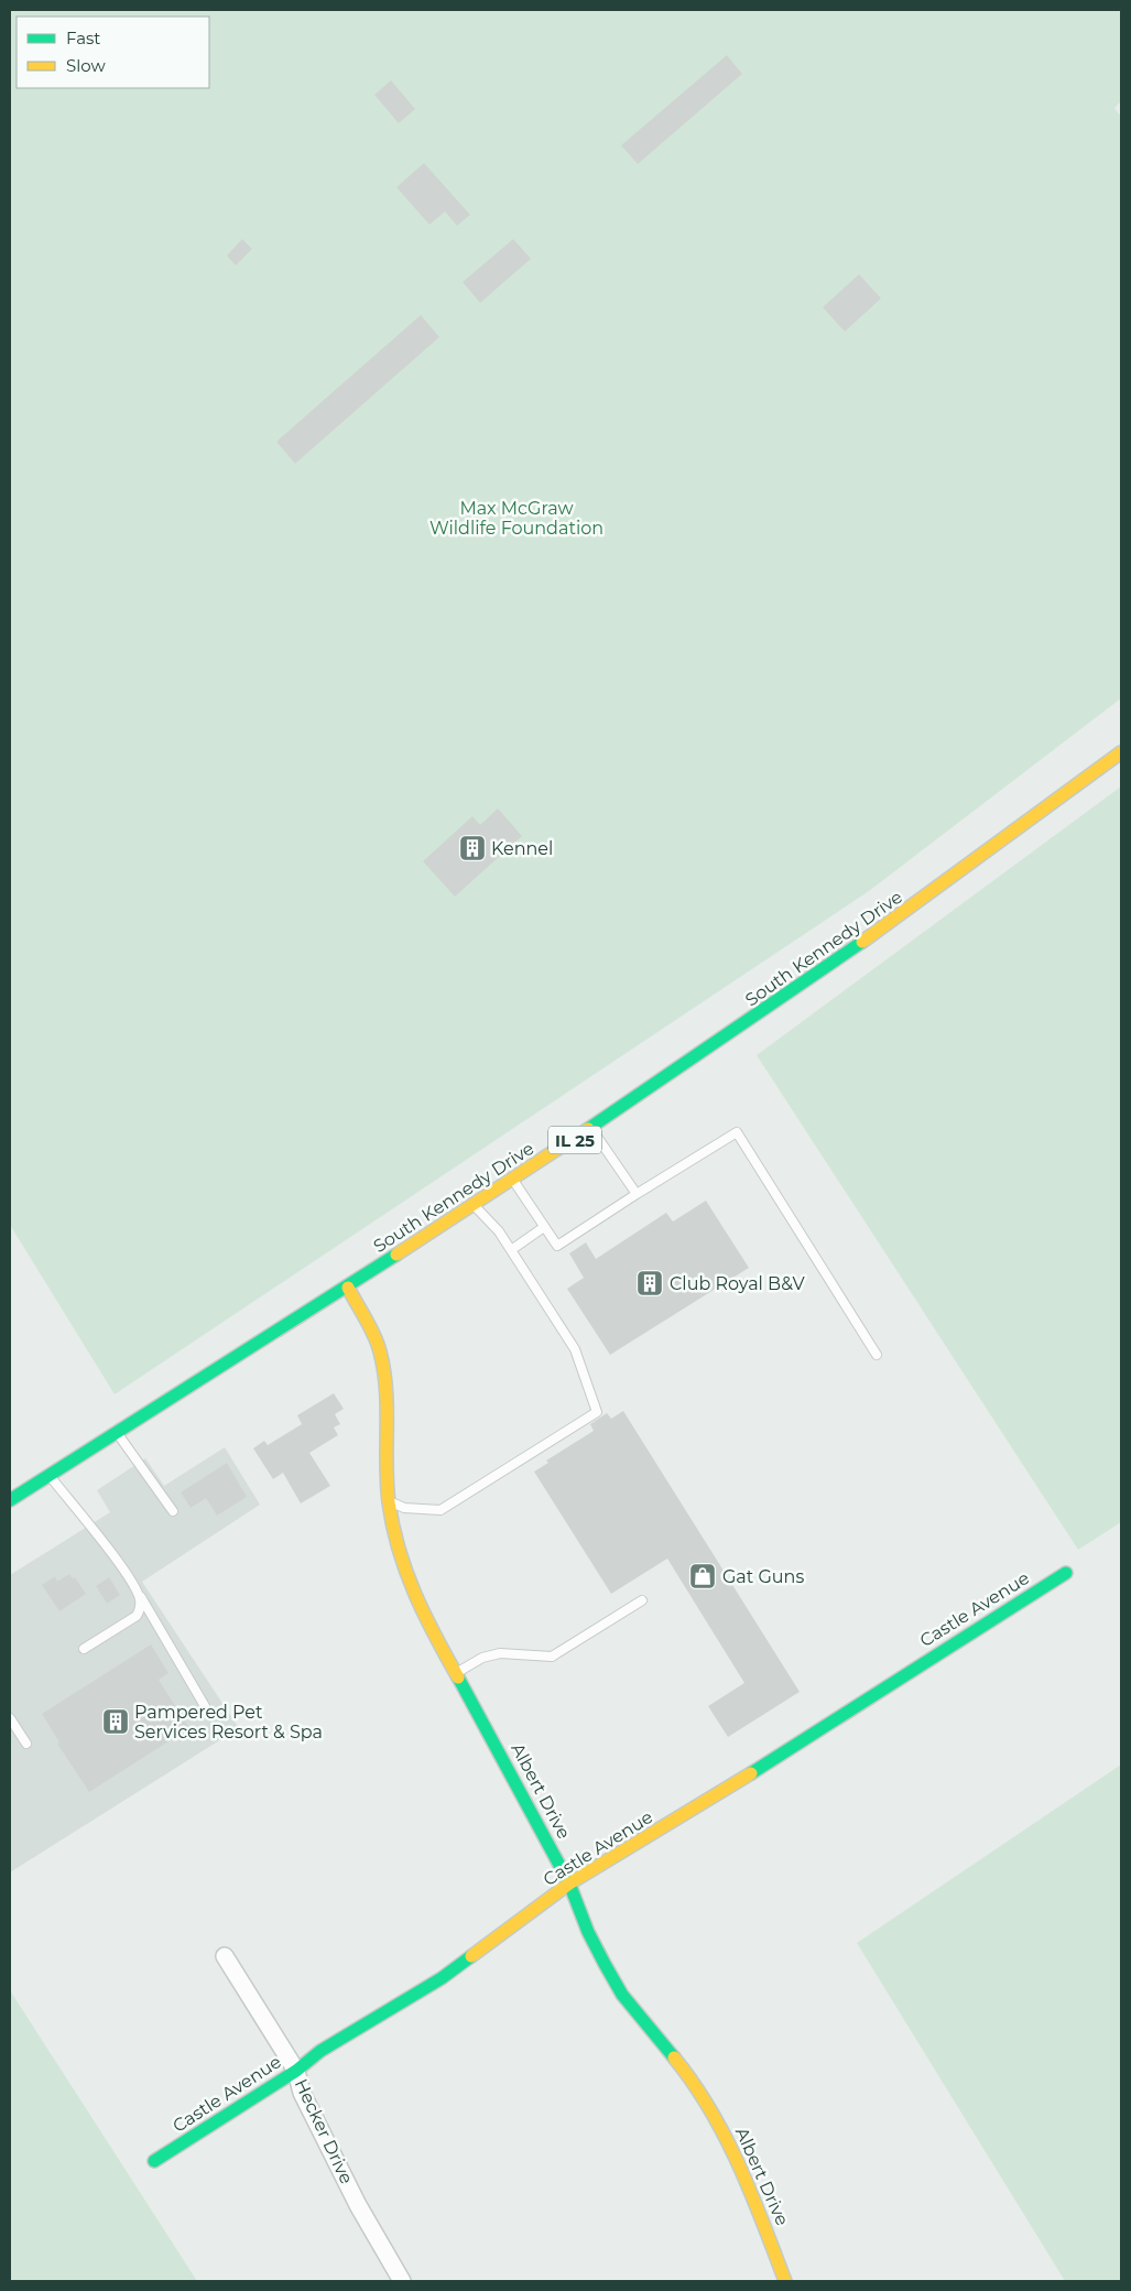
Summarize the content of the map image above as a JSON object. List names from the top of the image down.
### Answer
{
  "streets": {
    "street": [
      "South Kennedy Drive",
      "IL 25",
      "Castle Avenue",
      "Albert Drive",
      "Hecker Drive"
    ]
  },
  "crossings": [
    ["South Kennedy Drive", "Albert Drive"],
    ["Castle Avenue", "Albert Drive"],
    ["Castle Avenue", "Hecker Drive"]
  ],
  "parks": ["Max McGraw Wildlife Foundation"],
  "places": {
    "building": ["Kennel", "Club Royal B&V", "Pampered Pet Services Resort & Spa"],
    "shop": ["Gat Guns"]
  },
  "legend": ["Fast", "Slow"]
}
